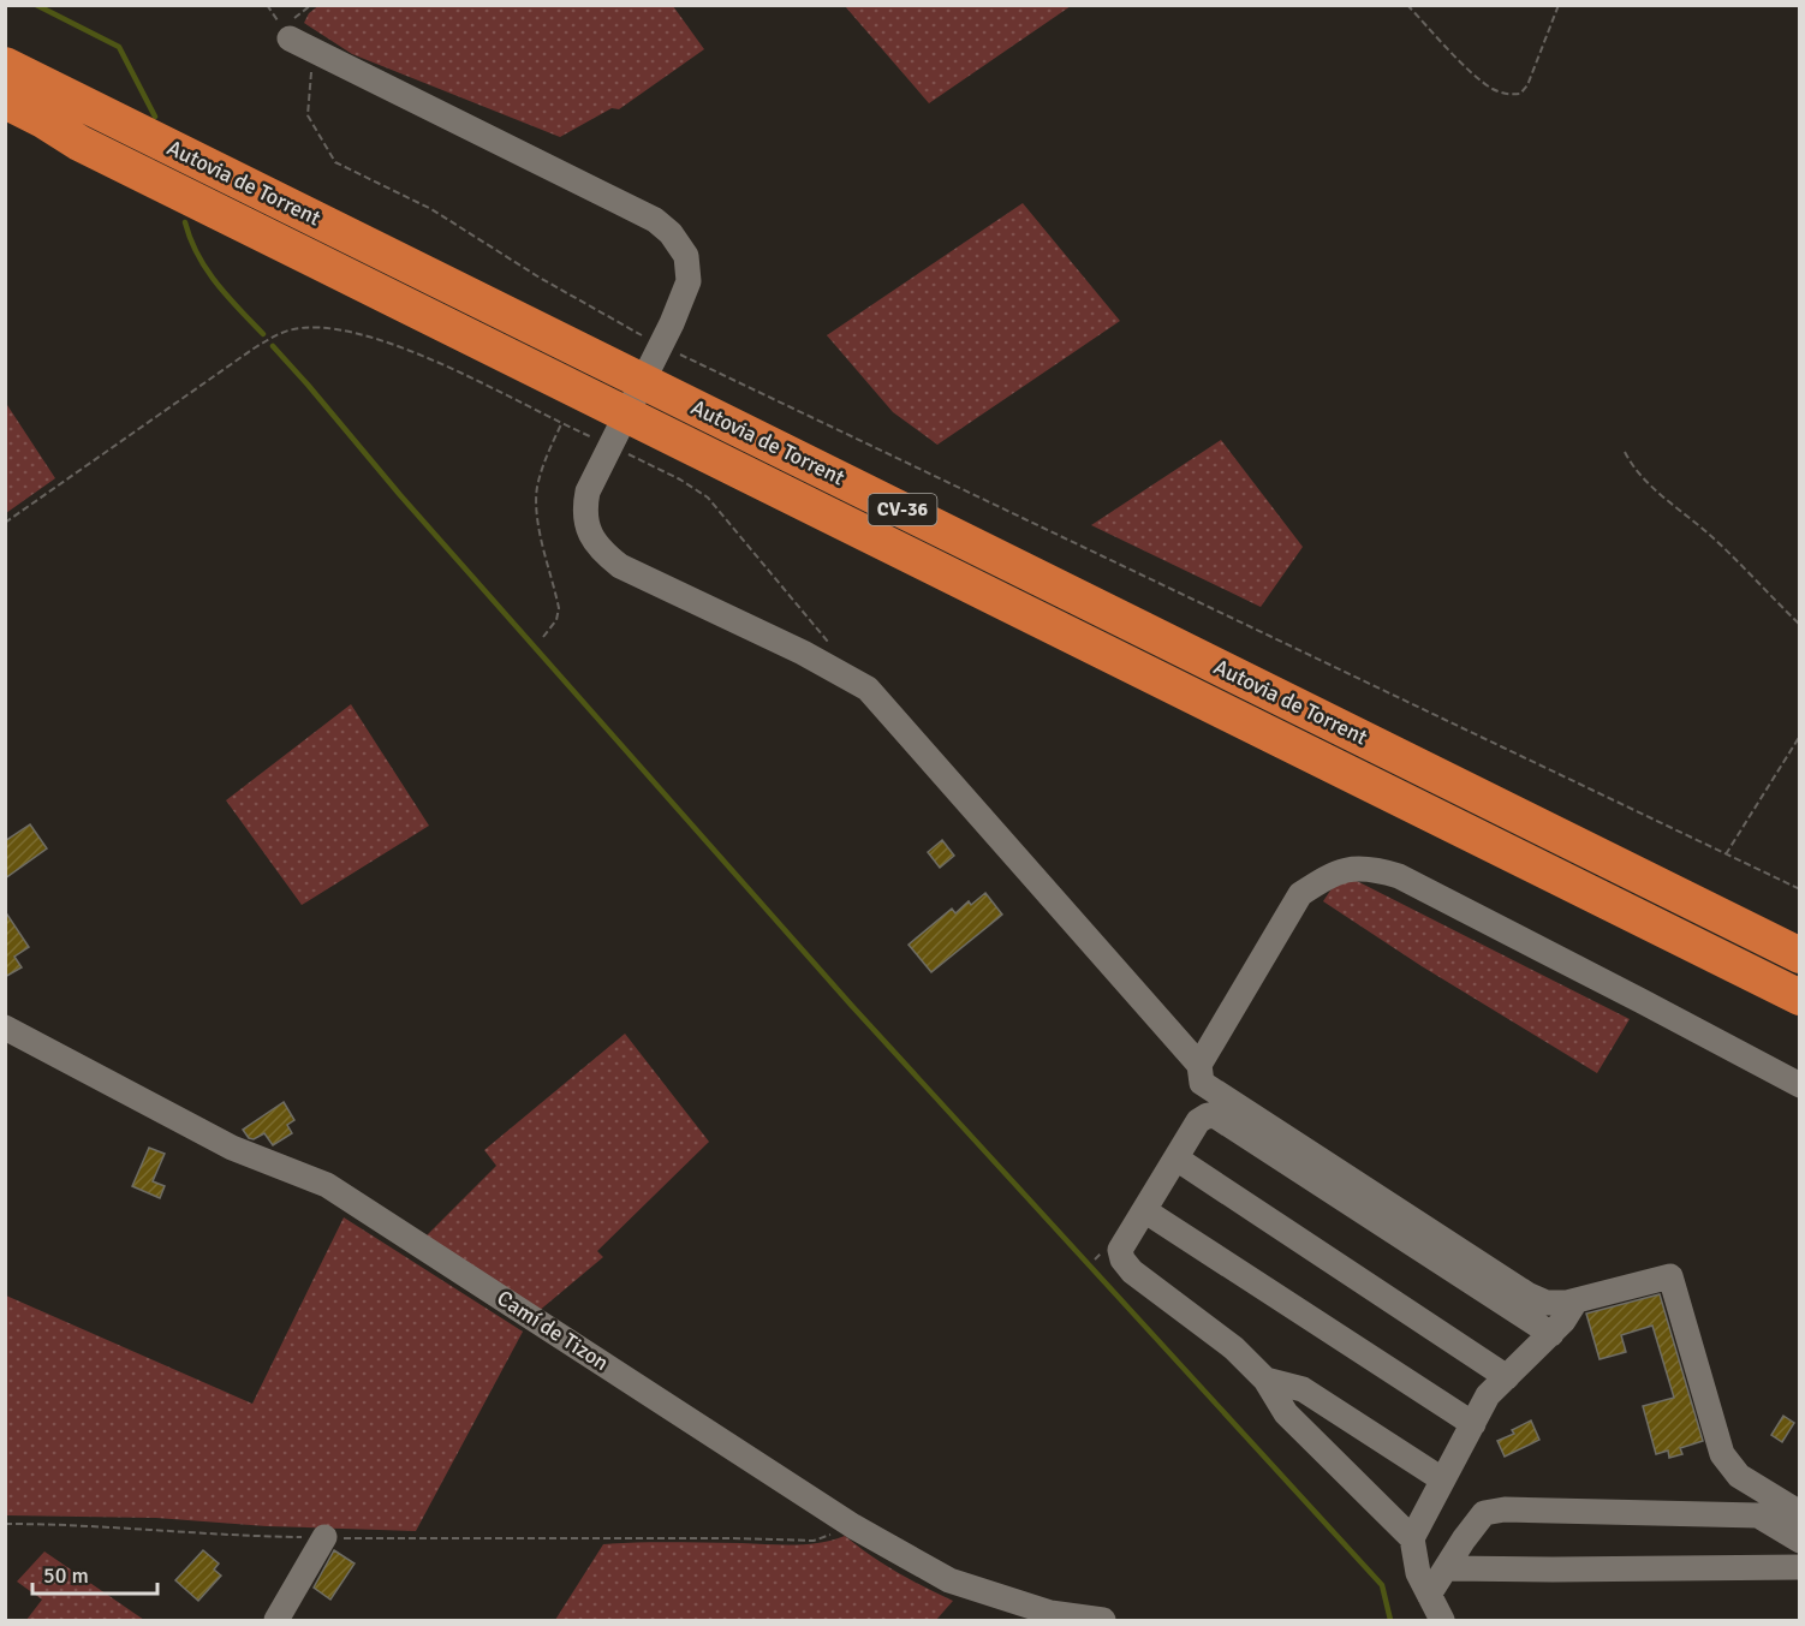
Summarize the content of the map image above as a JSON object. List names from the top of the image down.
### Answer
{
  "streets": {
    "highway": ["Autovia de Torrent", "CV-36"],
    "street": ["Camí de Tizon"]
  },
  "scale_bar": "50 m"
}
